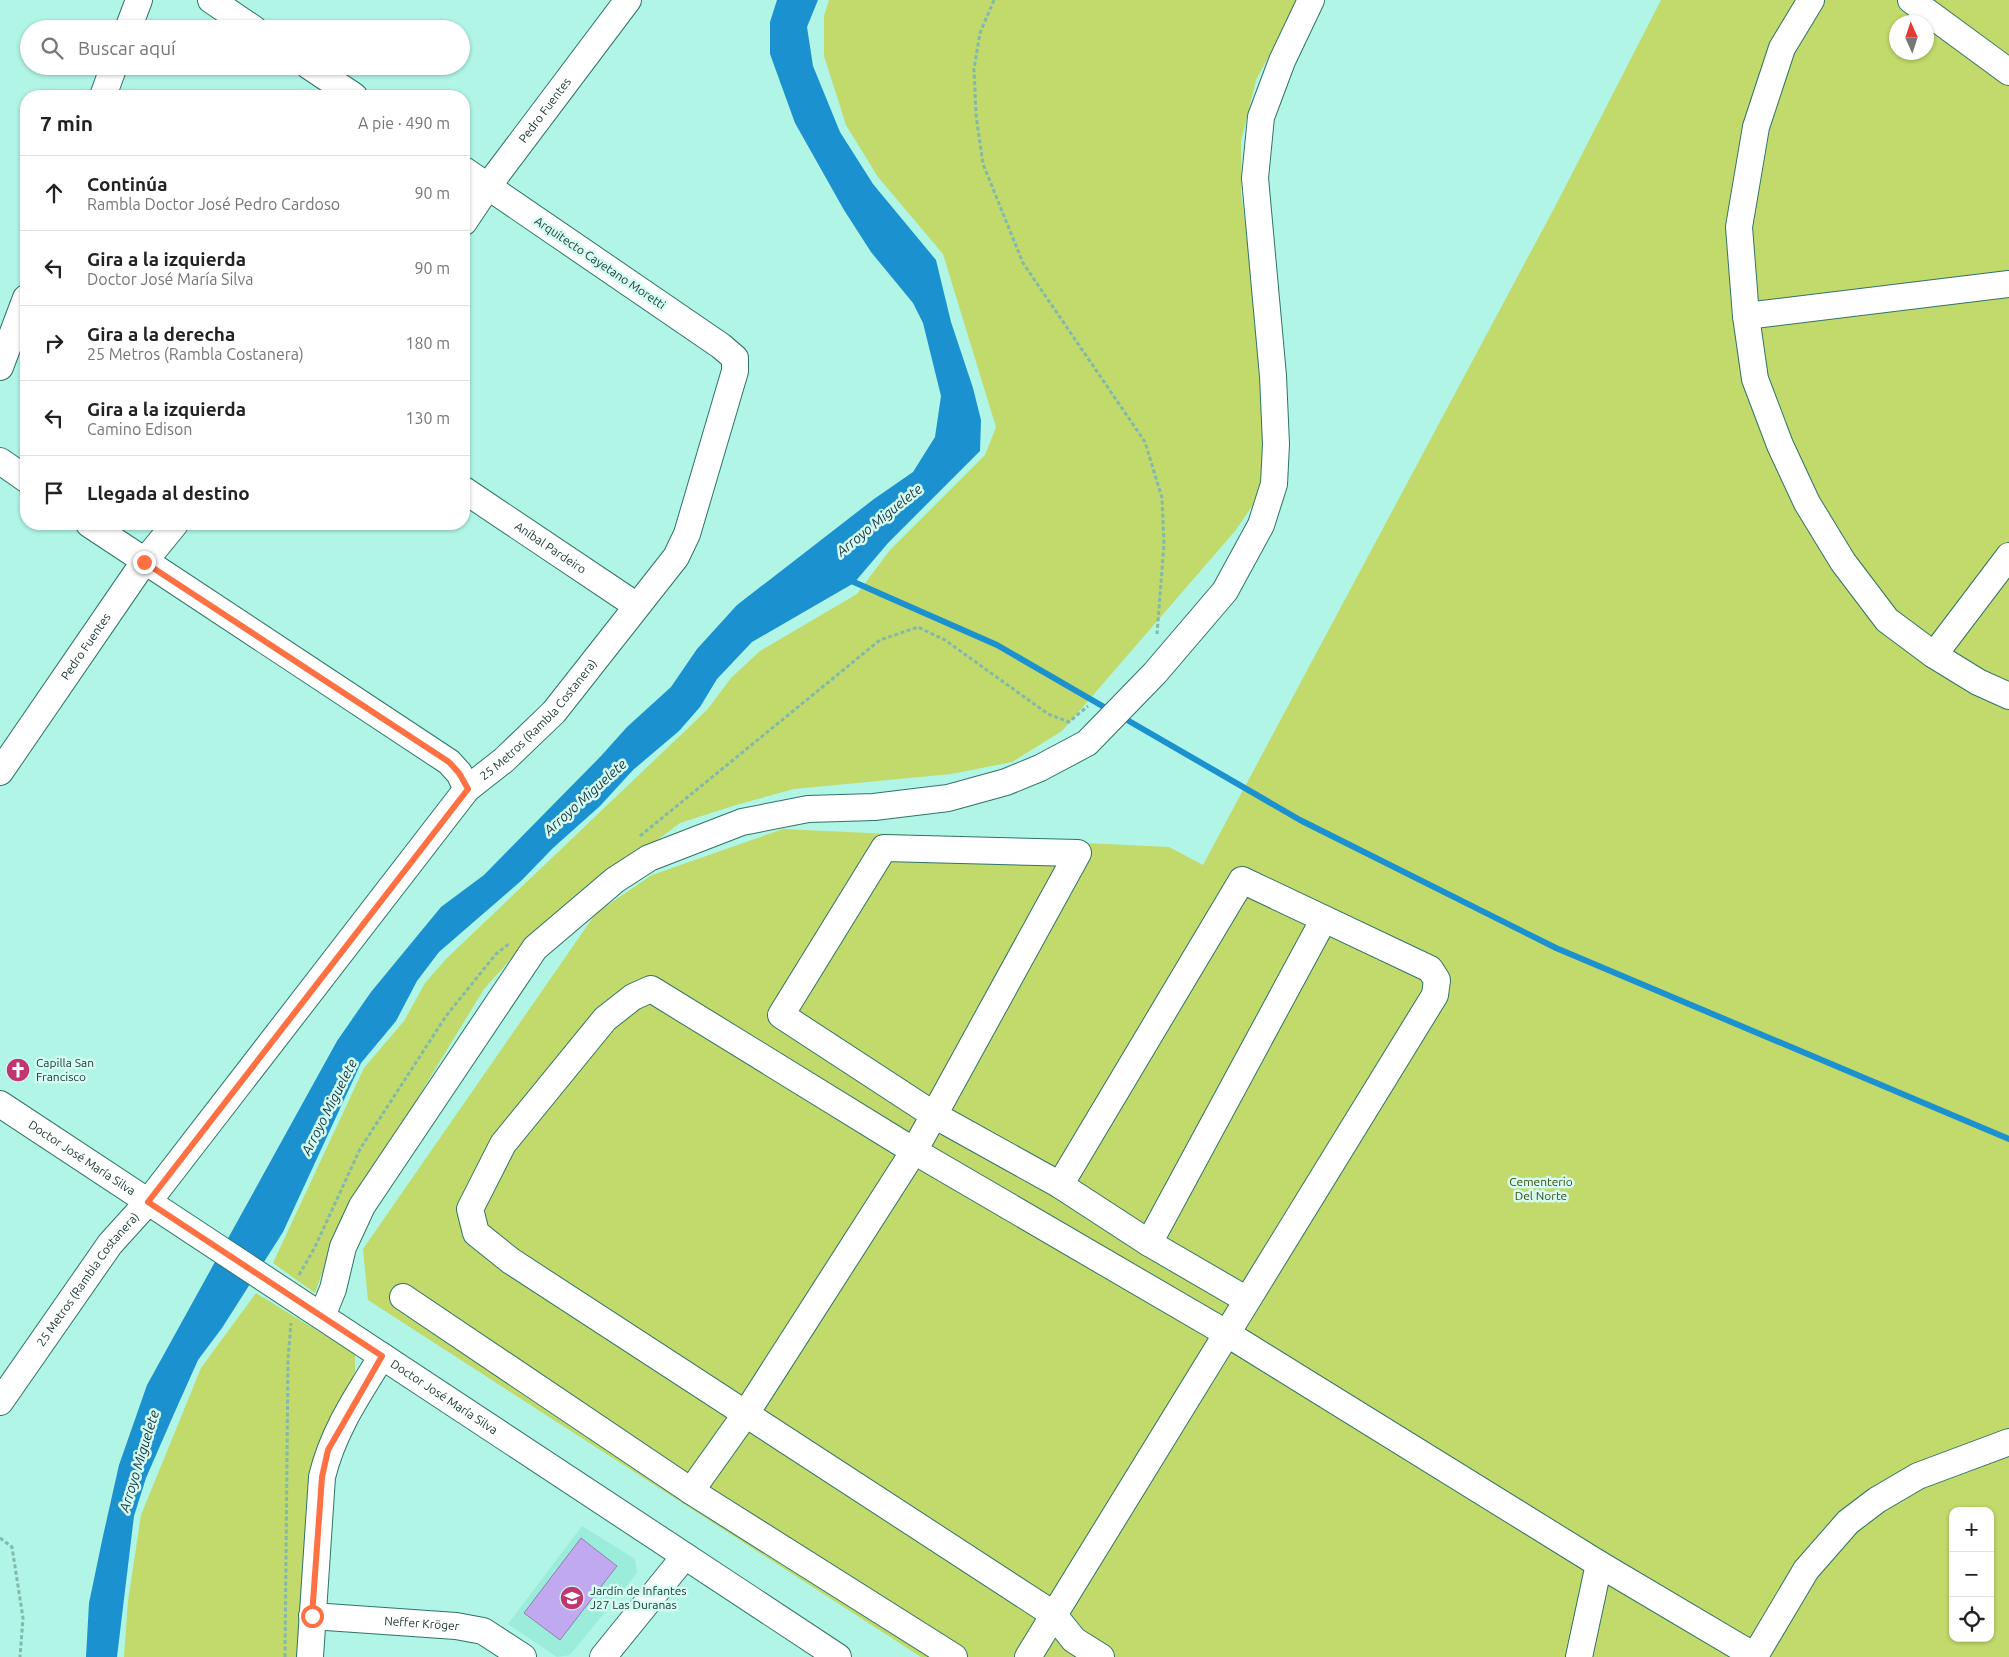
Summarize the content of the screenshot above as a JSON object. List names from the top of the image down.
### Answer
{
  "streets": {
    "street": [
      "Pedro Fuentes",
      "Arquitecto Cayetano Moretti",
      "Aníbal Pardeiro",
      "25 Metros (Rambla Costanera)",
      "Doctor José María Silva",
      "Neffer Kröger"
    ]
  },
  "crossings": [
    ["Pedro Fuentes", "Arquitecto Cayetano Moretti"],
    ["Arquitecto Cayetano Moretti", "25 Metros (Rambla Costanera)"],
    ["Aníbal Pardeiro", "25 Metros (Rambla Costanera)"],
    ["25 Metros (Rambla Costanera)", "Doctor José María Silva"]
  ],
  "water": ["Arroyo Miguelete"],
  "parks": ["Cementerio Del Norte"],
  "places": {
    "church": ["Capilla San Francisco"],
    "school or university": ["Jardín de Infantes J27 Las Duranas"]
  },
  "north": "top",
  "page": {
    "search": "Buscar aquí",
    "heading": ["7 min", "A pie · 490 m"],
    "list": [
      ["Continúa", "Rambla Doctor José Pedro Cardoso", "90 m"],
      ["Gira a la izquierda", "Doctor José María Silva", "90 m"],
      ["Gira a la derecha", "25 Metros (Rambla Costanera)", "180 m"],
      ["Gira a la izquierda", "Camino Edison", "130 m"],
      "Llegada al destino"
    ],
    "map_buttons": ["+", "−"]
  }
}
